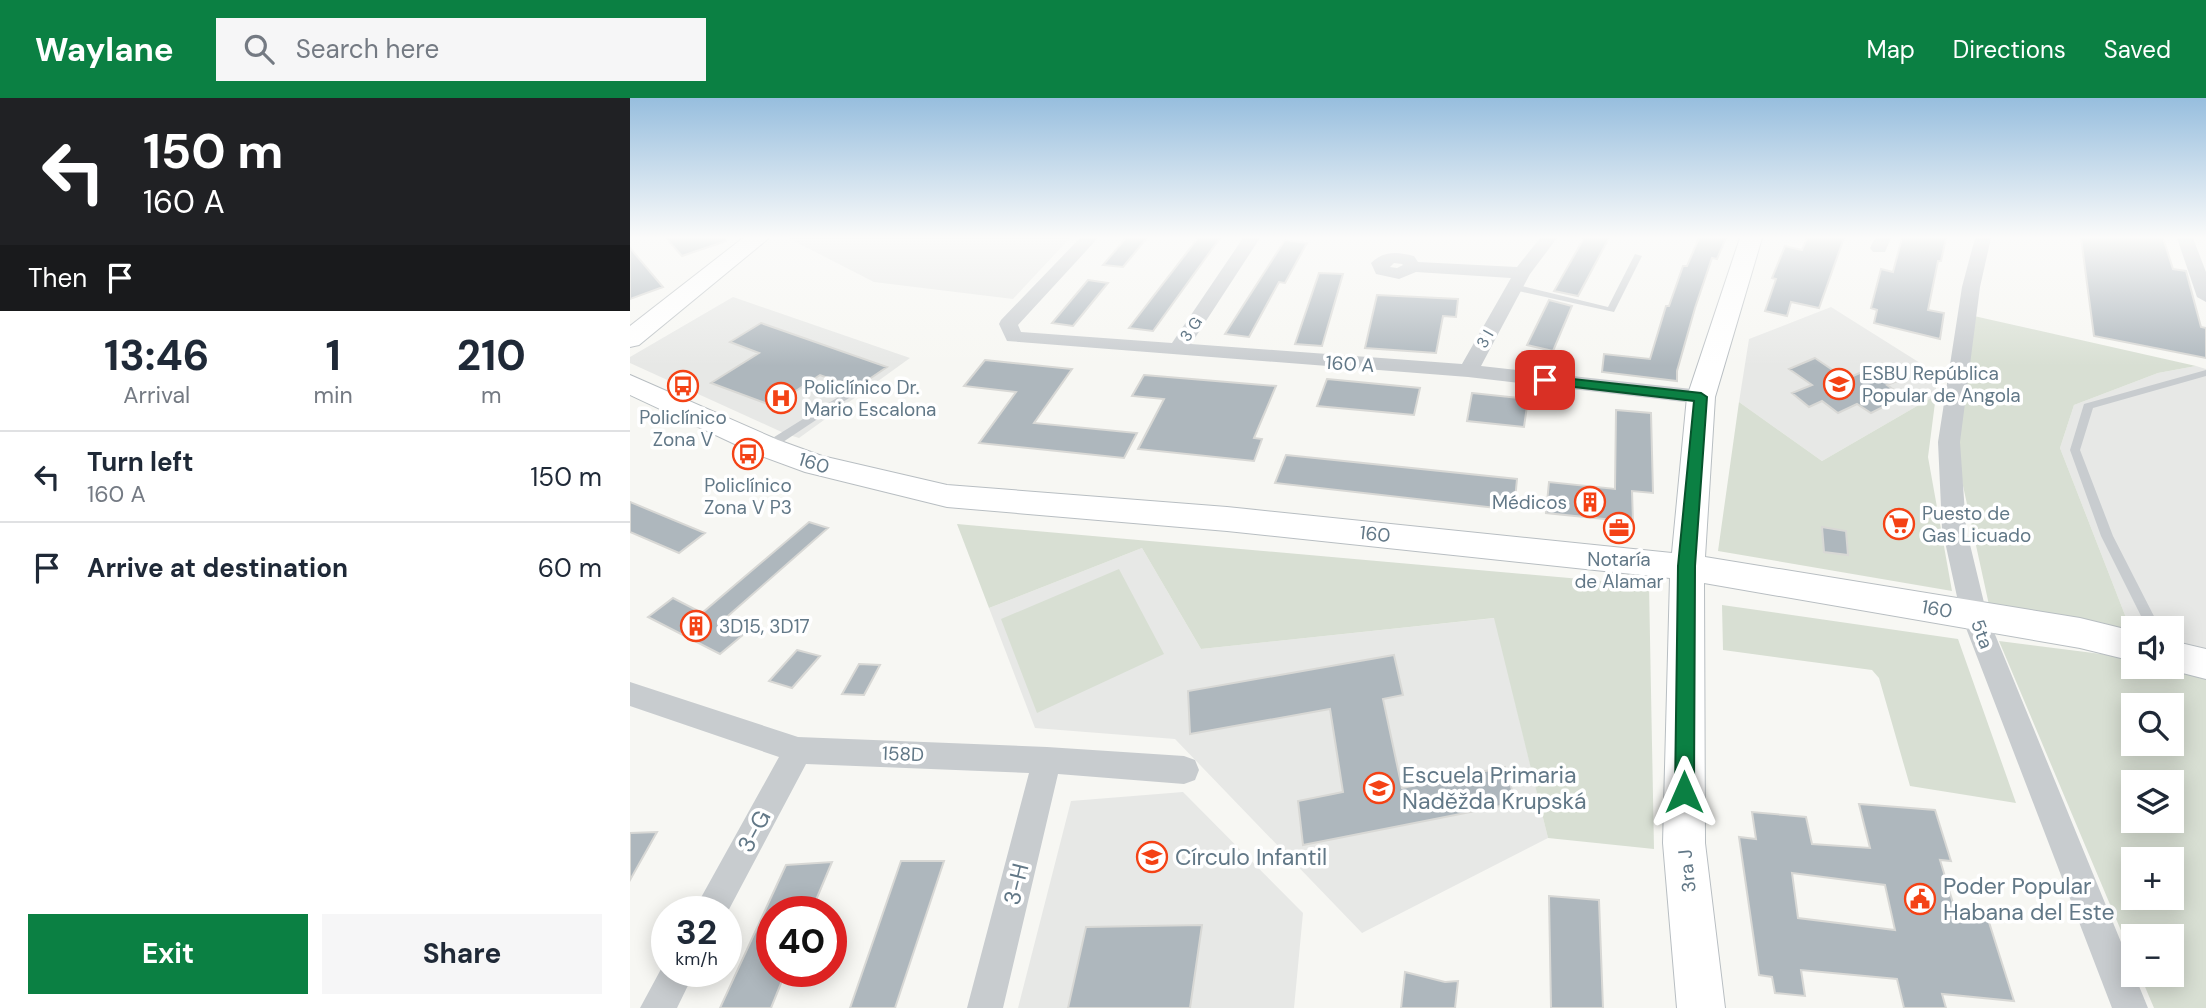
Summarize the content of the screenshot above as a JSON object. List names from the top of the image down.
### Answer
{
  "streets": {
    "main road": ["160", "3ra J"],
    "street": [
      "3 G",
      "3 I",
      "160 A",
      "5ta",
      "158D",
      "3-G",
      "3-H"
    ]
  },
  "crossings": [
    ["3 G", "160 A"],
    ["3 I", "160 A"],
    ["160 A", "3ra J"],
    ["160", "5ta"],
    ["160", "3ra J"],
    ["158D", "3-G"],
    ["158D", "3-H"]
  ],
  "places": {
    "school or university": ["ESBU República Popular de Angola", "Escuela Primaria Naděžda Krupská", "Círculo Infantil"],
    "bus stop": ["Policlínico Zona V", "Policlínico Zona V P3"],
    "hospital": ["Policlínico Dr. Mario Escalona"],
    "building": ["Médicos", "3D15, 3D17"],
    "supermarket": ["Puesto de Gas Licuado"],
    "office": ["Notaría de Alamar"],
    "public building": ["Poder Popular Habana del Este"]
  },
  "page": {
    "header": "Waylane",
    "search": "Search here",
    "nav": ["Map", "Directions", "Saved"],
    "turn": ["150 m", "160 A"],
    "then": "Then",
    "eta": [
      "13:46",
      "Arrival",
      "1",
      "min",
      "210",
      "m"
    ],
    "list": [
      {
        "name": "Turn left",
        "note": "160 A",
        "value": "150 m"
      },
      {
        "name": "Arrive at destination",
        "value": "60 m"
      }
    ],
    "map_buttons": ["+", "−"],
    "speed": "32 km/h",
    "limit": "40",
    "buttons": ["Exit", "Share"]
  }
}
